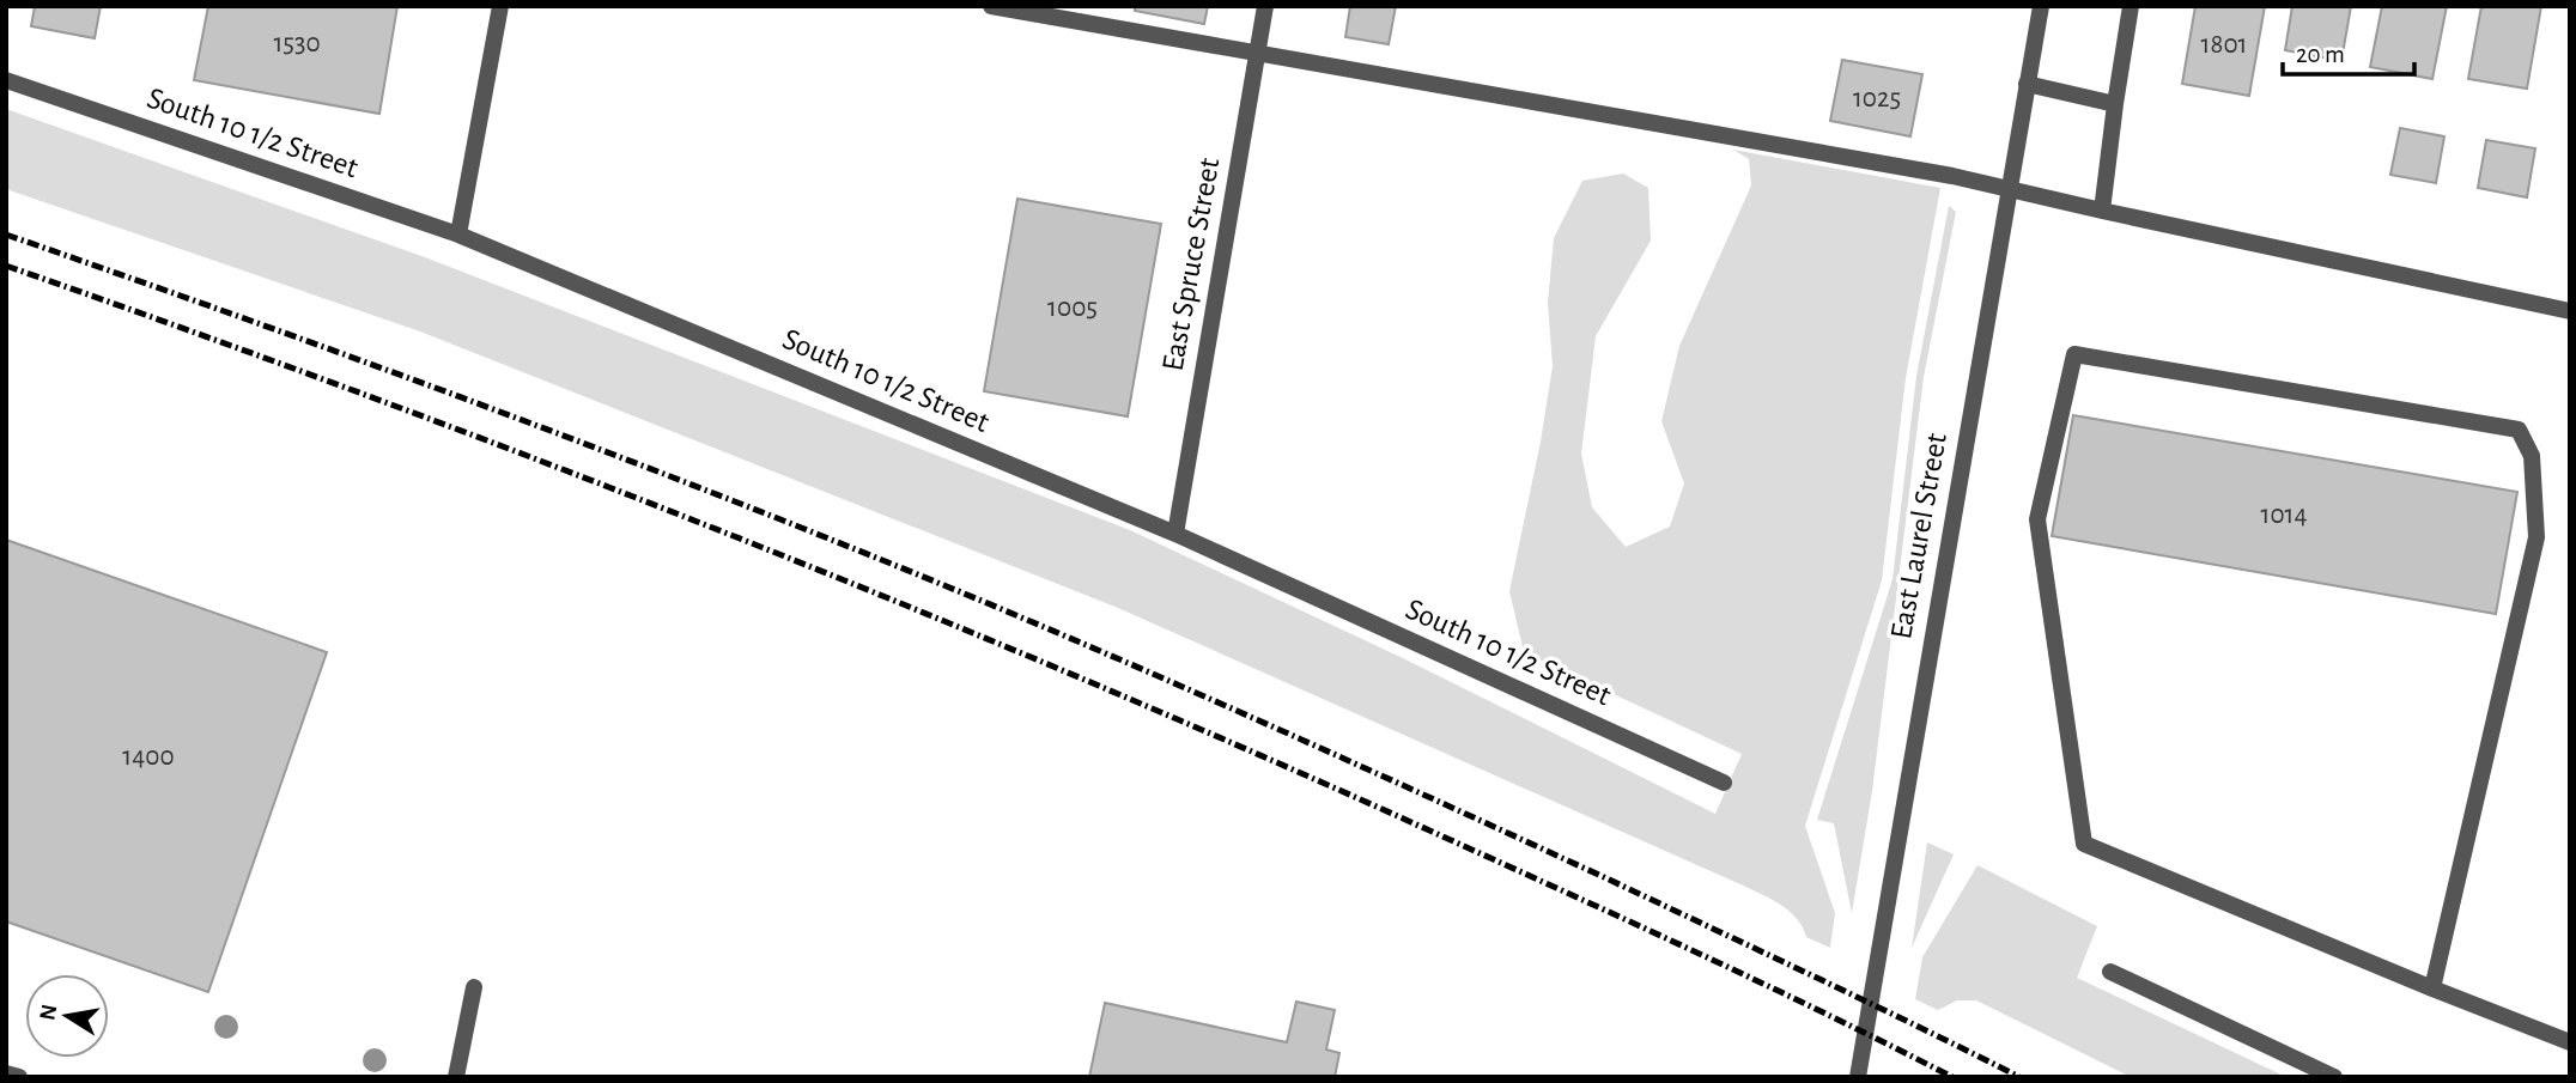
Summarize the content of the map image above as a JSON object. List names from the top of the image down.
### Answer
{
  "streets": {
    "street": ["South 10 1/2 Street", "East Spruce Street", "East Laurel Street"]
  },
  "crossings": [
    ["South 10 1/2 Street", "East Spruce Street"]
  ],
  "house_numbers": [
    "1530",
    "1801",
    "1025",
    "1005",
    "1014",
    "1400"
  ],
  "scale_bar": "20 m",
  "north": "left"
}
